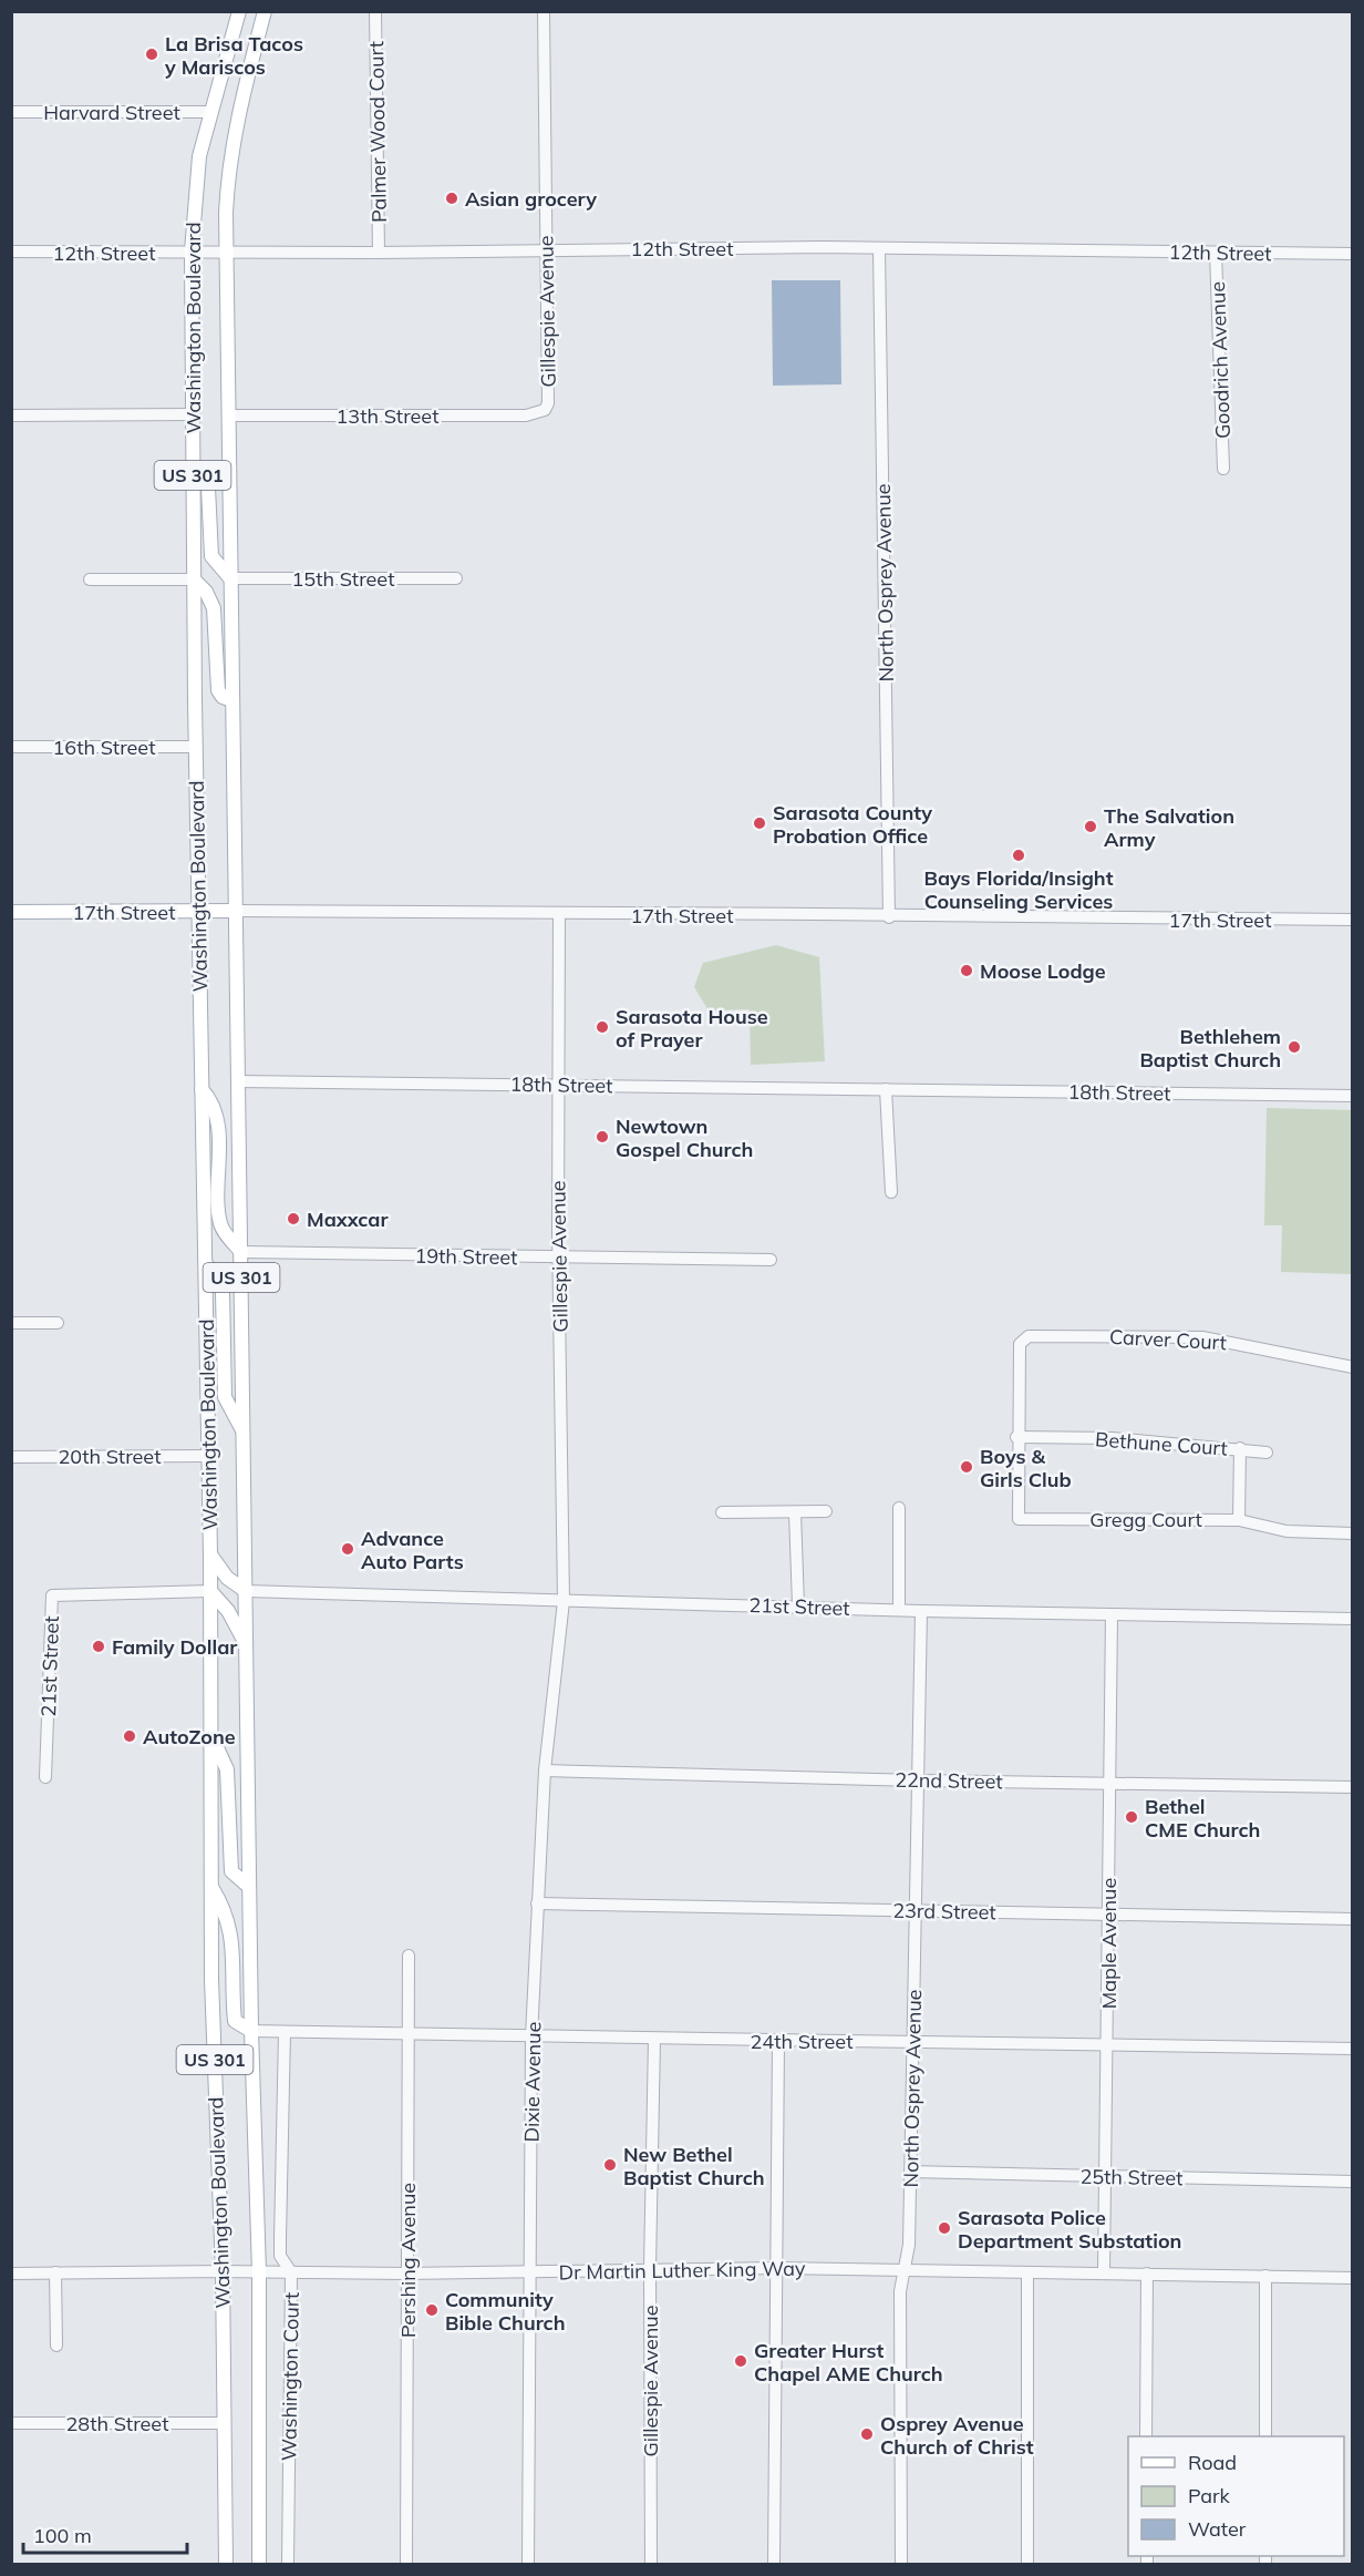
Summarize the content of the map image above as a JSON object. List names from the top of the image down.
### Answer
{
  "streets": {
    "main road": ["Washington Boulevard", "US 301", "17th Street"],
    "street": [
      "Harvard Street",
      "Palmer Wood Court",
      "12th Street",
      "Gillespie Avenue",
      "Goodrich Avenue",
      "13th Street",
      "15th Street",
      "North Osprey Avenue",
      "16th Street",
      "18th Street",
      "19th Street",
      "Carver Court",
      "Bethune Court",
      "20th Street",
      "Gregg Court",
      "21st Street",
      "22nd Street",
      "23rd Street",
      "Maple Avenue",
      "24th Street",
      "Dixie Avenue",
      "25th Street",
      "Pershing Avenue",
      "Dr Martin Luther King Way",
      "Washington Court",
      "28th Street"
    ]
  },
  "crossings": [
    ["Harvard Street", "Washington Boulevard"],
    ["Palmer Wood Court", "12th Street"],
    ["12th Street", "Gillespie Avenue"],
    ["12th Street", "Washington Boulevard"],
    ["12th Street", "Goodrich Avenue"],
    ["12th Street", "North Osprey Avenue"],
    ["Gillespie Avenue", "13th Street"],
    ["Gillespie Avenue", "17th Street"],
    ["Gillespie Avenue", "18th Street"],
    ["Gillespie Avenue", "19th Street"],
    ["Gillespie Avenue", "21st Street"],
    ["Gillespie Avenue", "24th Street"],
    ["Gillespie Avenue", "Dixie Avenue"],
    ["Gillespie Avenue", "Dr Martin Luther King Way"],
    ["Washington Boulevard", "13th Street"],
    ["Washington Boulevard", "15th Street"],
    ["Washington Boulevard", "16th Street"],
    ["Washington Boulevard", "17th Street"],
    ["Washington Boulevard", "18th Street"],
    ["Washington Boulevard", "19th Street"],
    ["Washington Boulevard", "20th Street"],
    ["Washington Boulevard", "21st Street"],
    ["Washington Boulevard", "24th Street"],
    ["Washington Boulevard", "Dr Martin Luther King Way"],
    ["Washington Boulevard", "28th Street"],
    ["North Osprey Avenue", "17th Street"],
    ["North Osprey Avenue", "21st Street"],
    ["North Osprey Avenue", "22nd Street"],
    ["North Osprey Avenue", "23rd Street"],
    ["North Osprey Avenue", "24th Street"],
    ["North Osprey Avenue", "25th Street"],
    ["North Osprey Avenue", "Dr Martin Luther King Way"],
    ["Carver Court", "Bethune Court"],
    ["Carver Court", "Gregg Court"],
    ["Bethune Court", "Gregg Court"],
    ["21st Street", "Maple Avenue"],
    ["21st Street", "Dixie Avenue"],
    ["22nd Street", "Maple Avenue"],
    ["22nd Street", "Dixie Avenue"],
    ["23rd Street", "Maple Avenue"],
    ["23rd Street", "Dixie Avenue"],
    ["Maple Avenue", "24th Street"],
    ["Maple Avenue", "25th Street"],
    ["Maple Avenue", "Dr Martin Luther King Way"],
    ["24th Street", "Dixie Avenue"],
    ["24th Street", "Pershing Avenue"],
    ["24th Street", "Washington Court"],
    ["Dixie Avenue", "Dr Martin Luther King Way"],
    ["Pershing Avenue", "Dr Martin Luther King Way"],
    ["Dr Martin Luther King Way", "Washington Court"]
  ],
  "places": [
    "La Brisa Tacos y Mariscos",
    "Asian grocery",
    "Sarasota County Probation Office",
    "The Salvation Army",
    "Bays Florida/Insight Counseling Services",
    "Moose Lodge",
    "Sarasota House of Prayer",
    "Bethlehem Baptist Church",
    "Newtown Gospel Church",
    "Maxxcar",
    "Boys & Girls Club",
    "Advance Auto Parts",
    "Family Dollar",
    "AutoZone",
    "Bethel CME Church",
    "New Bethel Baptist Church",
    "Sarasota Police Department Substation",
    "Community Bible Church",
    "Greater Hurst Chapel AME Church",
    "Osprey Avenue Church of Christ"
  ],
  "legend": ["Road", "Park", "Water"],
  "scale_bar": "100 m"
}
